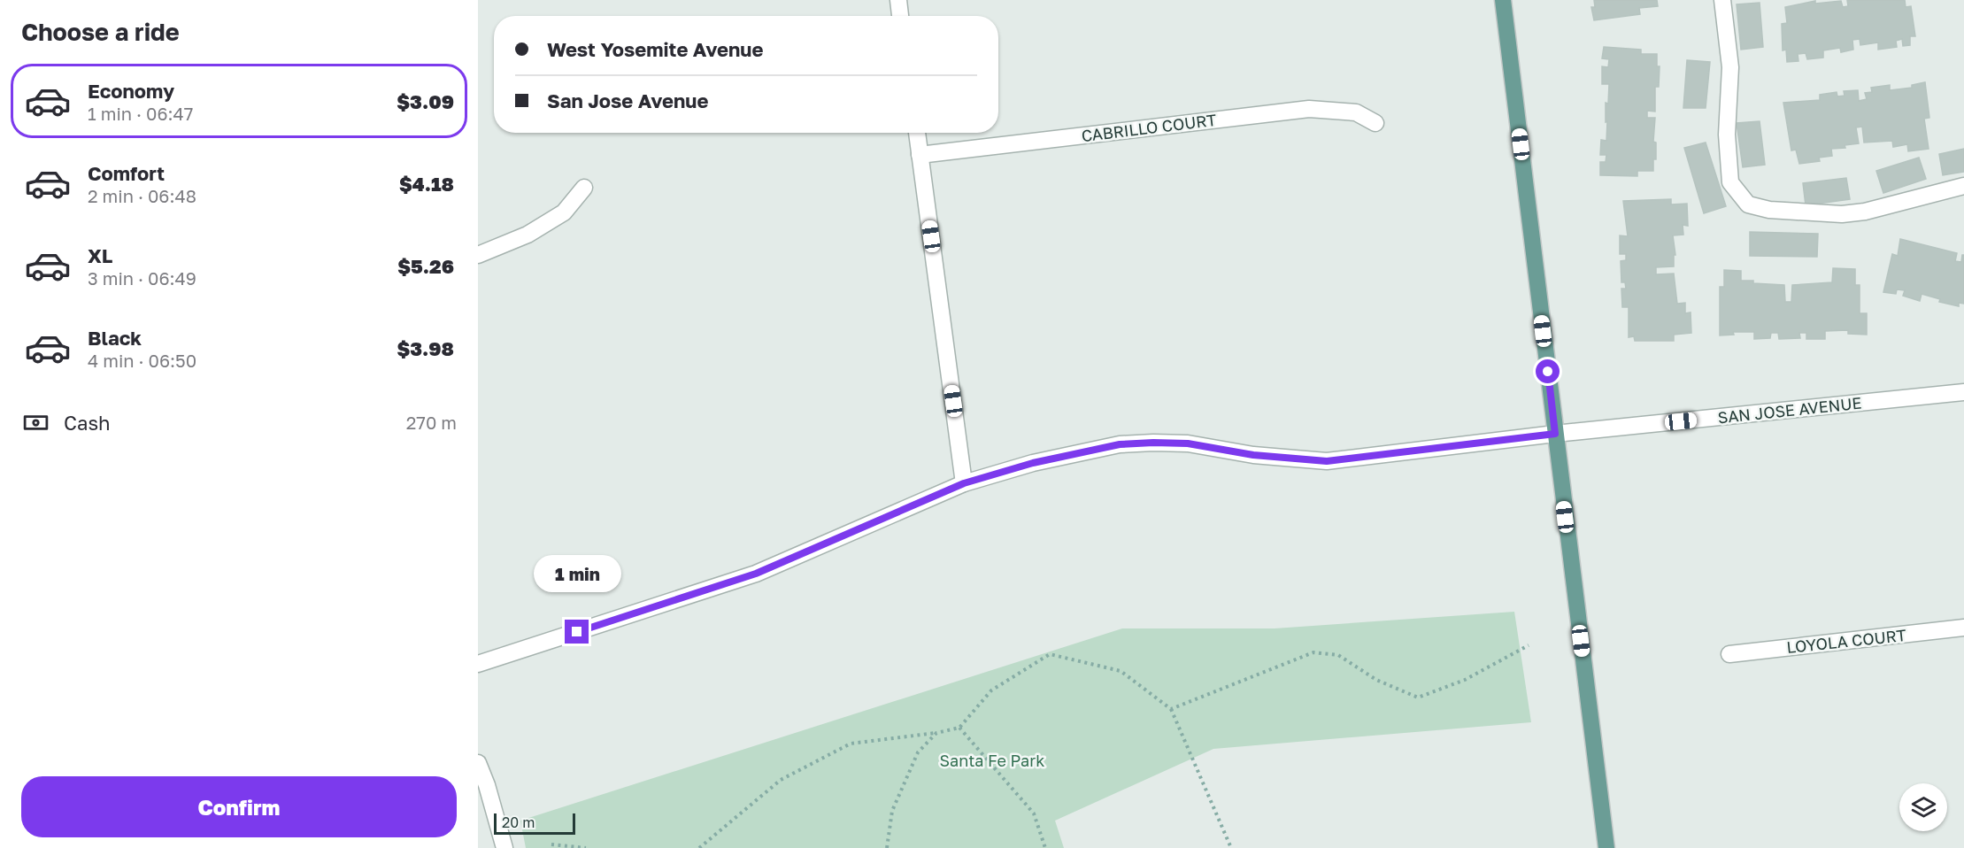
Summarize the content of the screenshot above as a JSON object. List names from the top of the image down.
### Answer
{
  "streets": {
    "street": ["CABRILLO COURT", "SAN JOSE AVENUE", "LOYOLA COURT"]
  },
  "parks": ["Santa Fe Park"],
  "scale_bar": "20 m",
  "page": {
    "heading": "Choose a ride",
    "banner": ["West Yosemite Avenue", "San Jose Avenue"],
    "list": [
      {
        "name": "Economy",
        "note": "1 min · 06:47",
        "value": "$3.09"
      },
      {
        "name": "Comfort",
        "note": "2 min · 06:48",
        "value": "$4.18"
      },
      {
        "name": "XL",
        "note": "3 min · 06:49",
        "value": "$5.26"
      },
      {
        "name": "Black",
        "note": "4 min · 06:50",
        "value": "$3.98"
      }
    ],
    "pay": ["Cash", "270 m"],
    "bubble": "1 min",
    "buttons": "Confirm",
    "scale": "20 m"
  }
}
